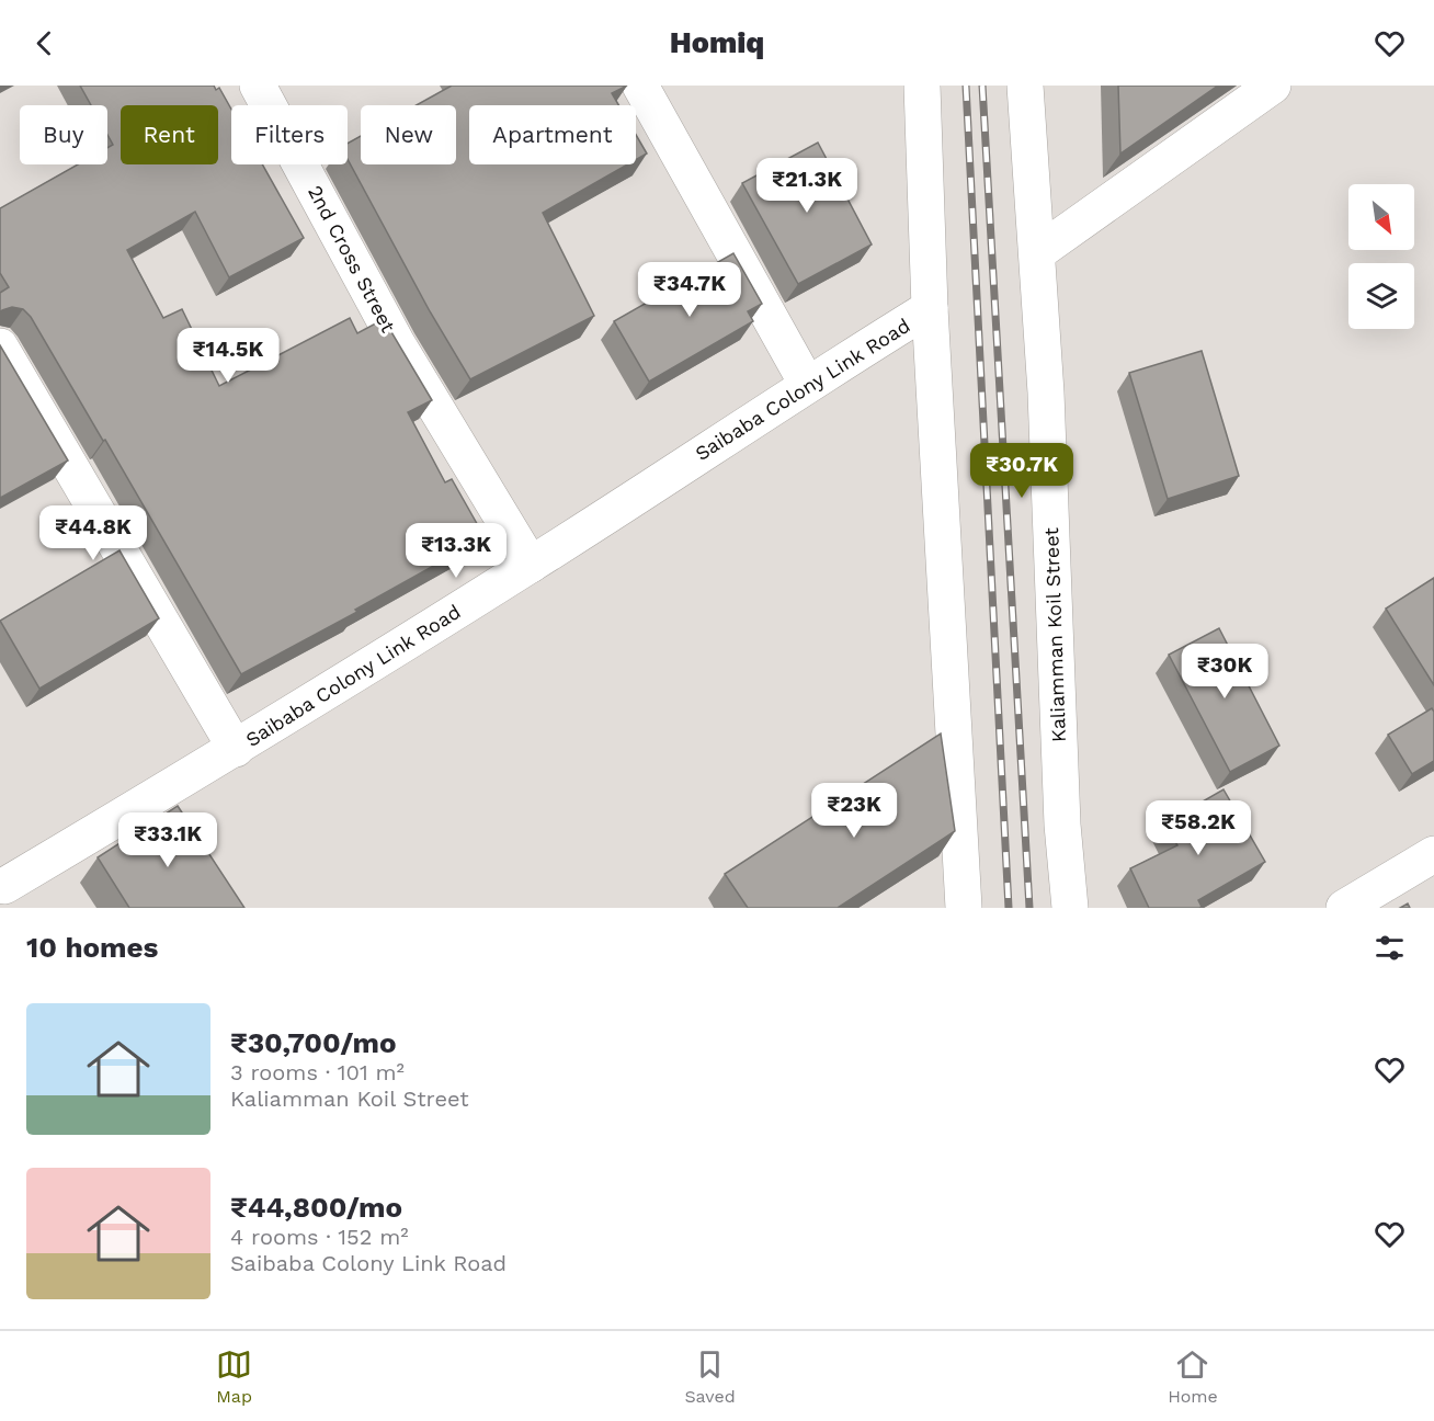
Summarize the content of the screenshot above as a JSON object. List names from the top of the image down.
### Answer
{
  "streets": {
    "street": ["2nd Cross Street", "Saibaba Colony Link Road", "Kaliamman Koil Street"]
  },
  "crossings": [
    ["2nd Cross Street", "Saibaba Colony Link Road"]
  ],
  "north": "bottom right",
  "page": {
    "header": "Homiq",
    "chip": [
      "Buy",
      "Rent",
      "Filters",
      "New",
      "Apartment"
    ],
    "price": [
      "₹21.3K",
      "₹34.7K",
      "₹14.5K",
      "₹30.7K",
      "₹44.8K",
      "₹13.3K",
      "₹30K",
      "₹23K",
      "₹58.2K",
      "₹33.1K"
    ],
    "heading": "10 homes",
    "list": [
      {
        "name": "₹30,700/mo",
        "note": "3 rooms · 101 m² · Kaliamman Koil Street"
      },
      {
        "name": "₹44,800/mo",
        "note": "4 rooms · 152 m² · Saibaba Colony Link Road"
      }
    ],
    "tabs": ["Map", "Saved", "Home"]
  }
}
